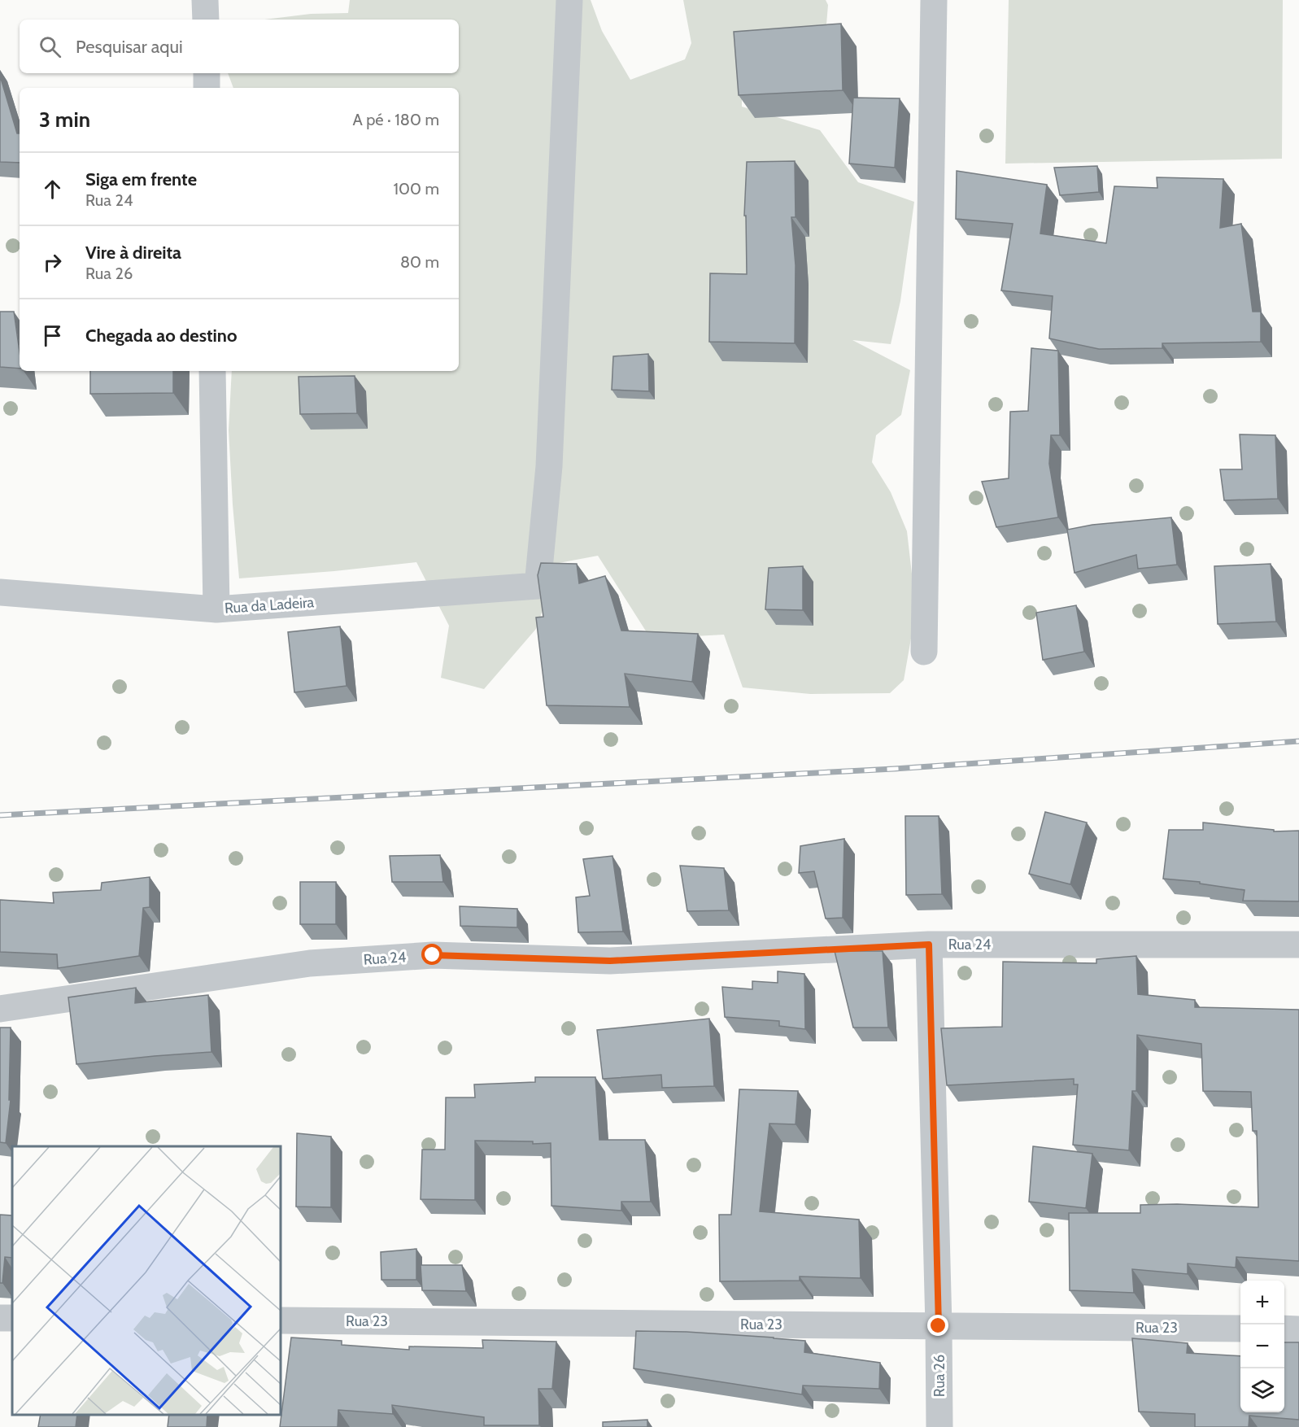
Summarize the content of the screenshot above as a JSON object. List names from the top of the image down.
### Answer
{
  "streets": {
    "street": [
      "Rua da Ladeira",
      "Rua 24",
      "Rua 23",
      "Rua 26"
    ]
  },
  "crossings": [
    ["Rua 24", "Rua 26"],
    ["Rua 23", "Rua 26"]
  ],
  "page": {
    "search": "Pesquisar aqui",
    "heading": ["3 min", "A pé · 180 m"],
    "list": [
      ["Siga em frente", "Rua 24", "100 m"],
      ["Vire à direita", "Rua 26", "80 m"],
      "Chegada ao destino"
    ],
    "map_buttons": ["+", "−"]
  }
}
